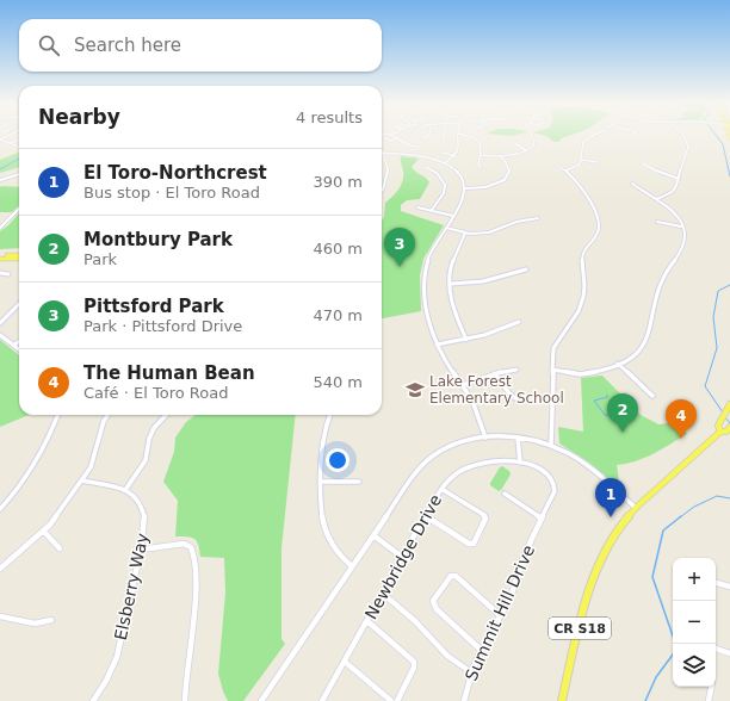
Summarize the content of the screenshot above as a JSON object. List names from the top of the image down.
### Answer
{
  "streets": {
    "main road": ["CR S18"],
    "street": ["Newbridge Drive", "Elsberry Way", "Summit Hill Drive"]
  },
  "crossings": [
    ["Newbridge Drive", "Summit Hill Drive"]
  ],
  "places": {
    "school or university": ["Lake Forest Elementary School"]
  },
  "page": {
    "search": "Search here",
    "heading": ["Nearby", "4 results"],
    "list": [
      {
        "mark": "1",
        "name": "El Toro-Northcrest",
        "note": "Bus stop · El Toro Road",
        "value": "390 m"
      },
      {
        "mark": "2",
        "name": "Montbury Park",
        "note": "Park",
        "value": "460 m"
      },
      {
        "mark": "3",
        "name": "Pittsford Park",
        "note": "Park · Pittsford Drive",
        "value": "470 m"
      },
      {
        "mark": "4",
        "name": "The Human Bean",
        "note": "Café · El Toro Road",
        "value": "540 m"
      }
    ],
    "pins": [
      "3",
      "2",
      "4",
      "1"
    ],
    "map_buttons": ["+", "−"]
  }
}
